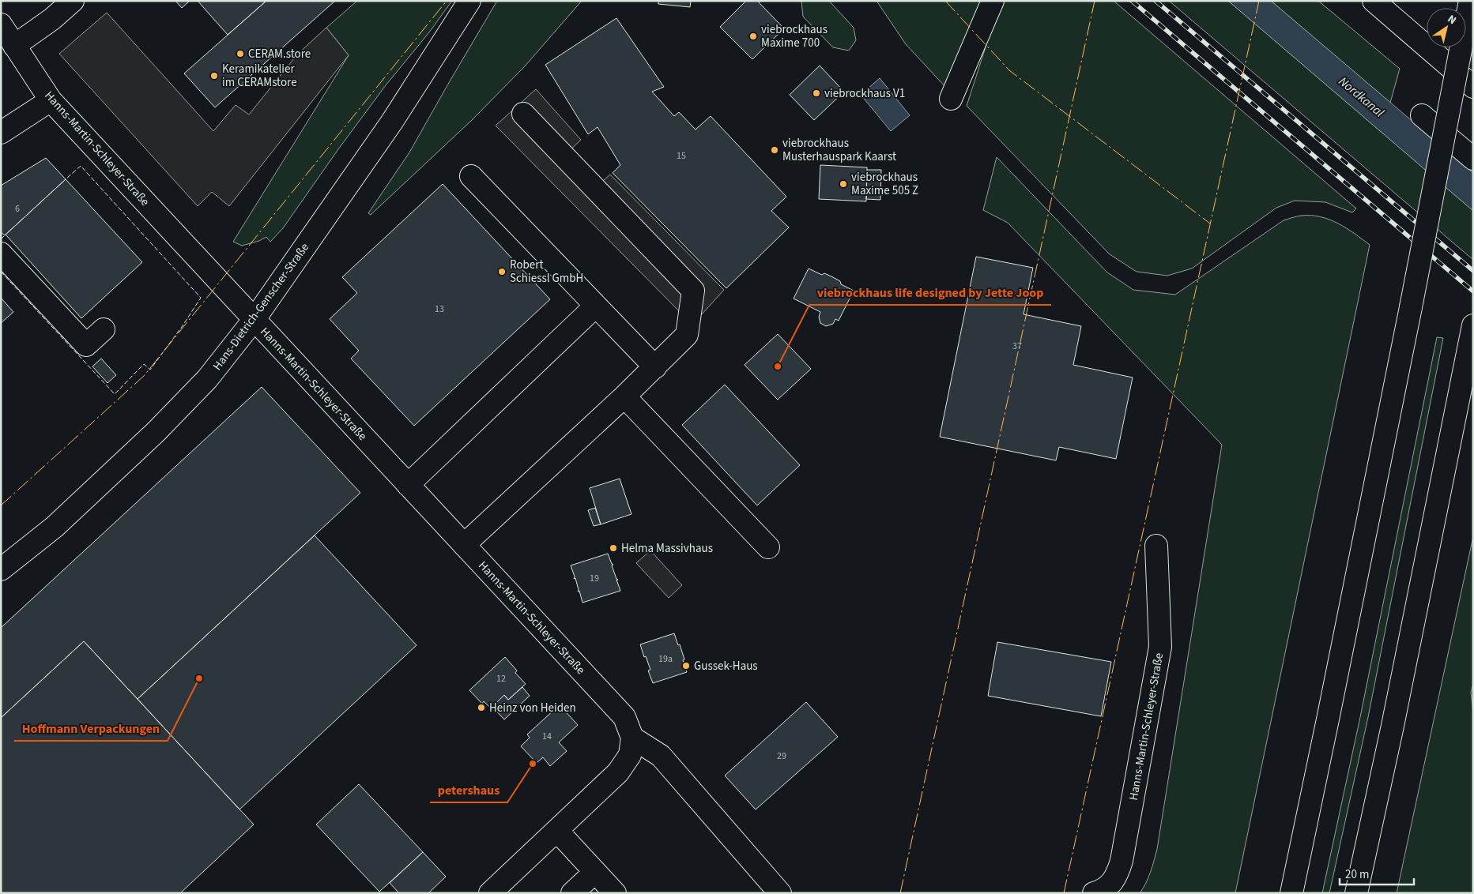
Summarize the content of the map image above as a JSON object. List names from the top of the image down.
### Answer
{
  "streets": {
    "main road": ["Hanns-Martin-Schleyer-Straße", "Hans-Dietrich-Genscher-Straße"]
  },
  "crossings": [
    ["Hanns-Martin-Schleyer-Straße", "Hans-Dietrich-Genscher-Straße"]
  ],
  "water": ["Nordkanal"],
  "places": [
    "viebrockhaus Maxime 700",
    "CERAM.store",
    "Keramikatelier im CERAMstore",
    "viebrockhaus V1",
    "viebrockhaus Musterhauspark Kaarst",
    "viebrockhaus Maxime 505 Z",
    "Robert Schiessl GmbH",
    "viebrockhaus life designed by Jette Joop",
    "Helma Massivhaus",
    "Gussek-Haus",
    "Hoffmann Verpackungen",
    "Heinz von Heiden",
    "petershaus"
  ],
  "house_numbers": [
    "15",
    "6",
    "13",
    "37",
    "19",
    "19a",
    "12",
    "14",
    "29"
  ],
  "scale_bar": "20 m",
  "north": "top right"
}
